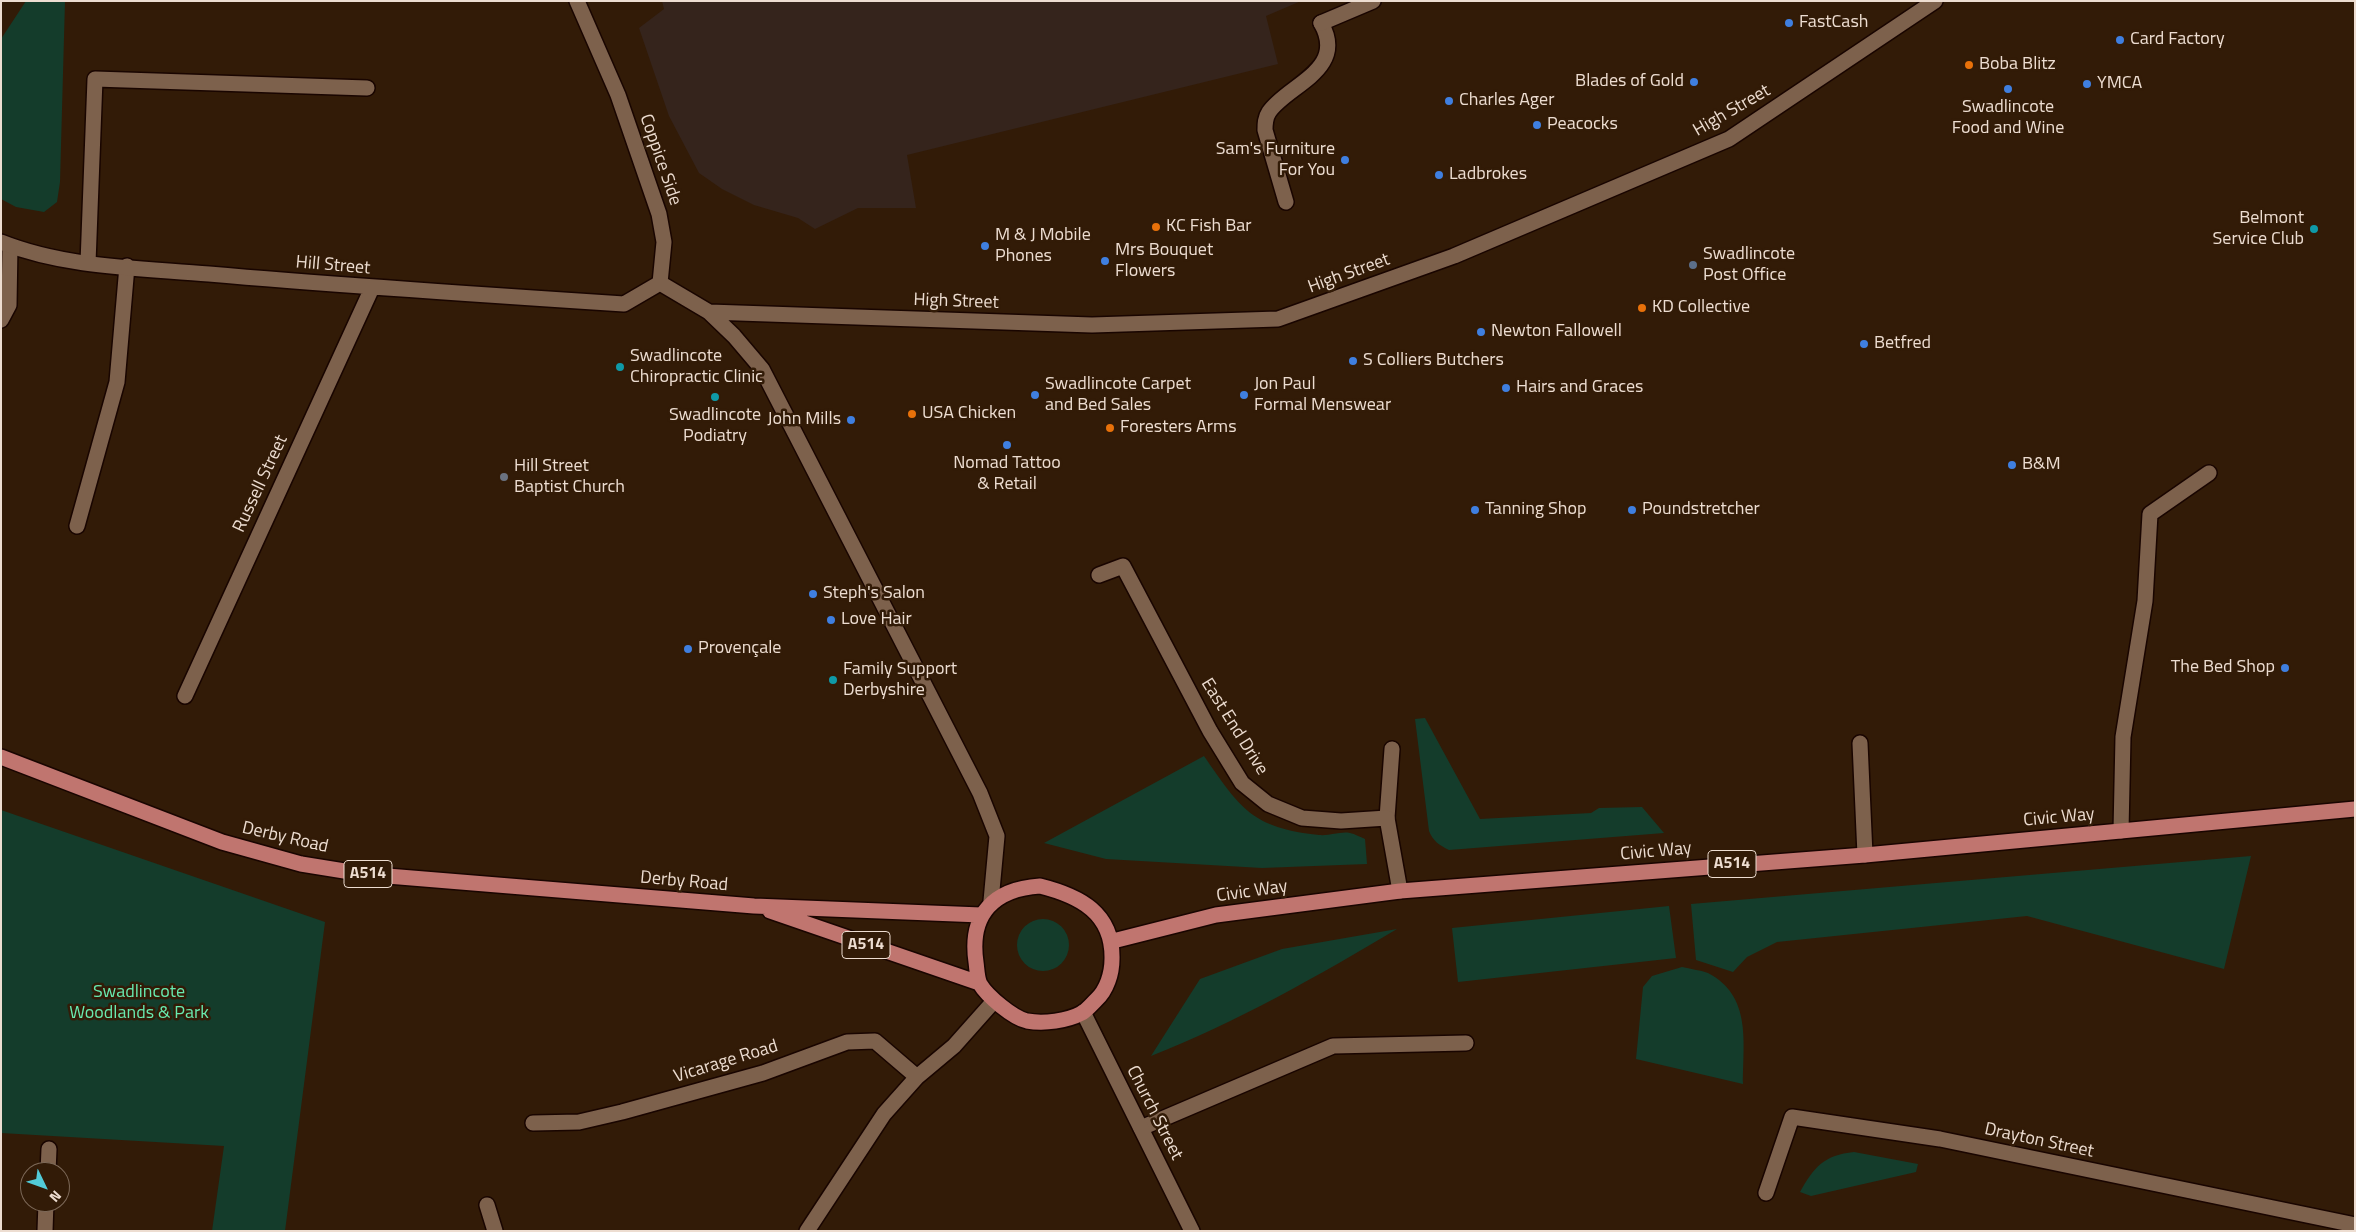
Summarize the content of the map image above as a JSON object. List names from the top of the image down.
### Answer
{
  "streets": {
    "main road": ["Civic Way", "Derby Road", "A514"],
    "street": [
      "High Street",
      "Coppice Side",
      "Hill Street",
      "Russell Street",
      "East End Drive",
      "Vicarage Road",
      "Church Street",
      "Drayton Street"
    ]
  },
  "crossings": [
    ["Coppice Side", "Hill Street"],
    ["Hill Street", "Russell Street"],
    ["Civic Way", "Derby Road"],
    ["Civic Way", "Church Street"],
    ["Derby Road", "Church Street"]
  ],
  "parks": ["Swadlincote Woodlands & Park"],
  "places": [
    "FastCash",
    "Card Factory",
    "Boba Blitz",
    "Blades of Gold",
    "YMCA",
    "Swadlincote Food and Wine",
    "Charles Ager",
    "Peacocks",
    "Sam's Furniture For You",
    "Ladbrokes",
    "KC Fish Bar",
    "Belmont Service Club",
    "M & J Mobile Phones",
    "Mrs Bouquet Flowers",
    "Swadlincote Post Office",
    "KD Collective",
    "Newton Fallowell",
    "Betfred",
    "S Colliers Butchers",
    "Swadlincote Chiropractic Clinic",
    "Hairs and Graces",
    "Swadlincote Carpet and Bed Sales",
    "Jon Paul Formal Menswear",
    "Swadlincote Podiatry",
    "USA Chicken",
    "John Mills",
    "Foresters Arms",
    "Nomad Tattoo & Retail",
    "B&M",
    "Hill Street Baptist Church",
    "Tanning Shop",
    "Poundstretcher",
    "Steph's Salon",
    "Love Hair",
    "Provençale",
    "The Bed Shop",
    "Family Support Derbyshire"
  ],
  "north": "bottom right"
}
